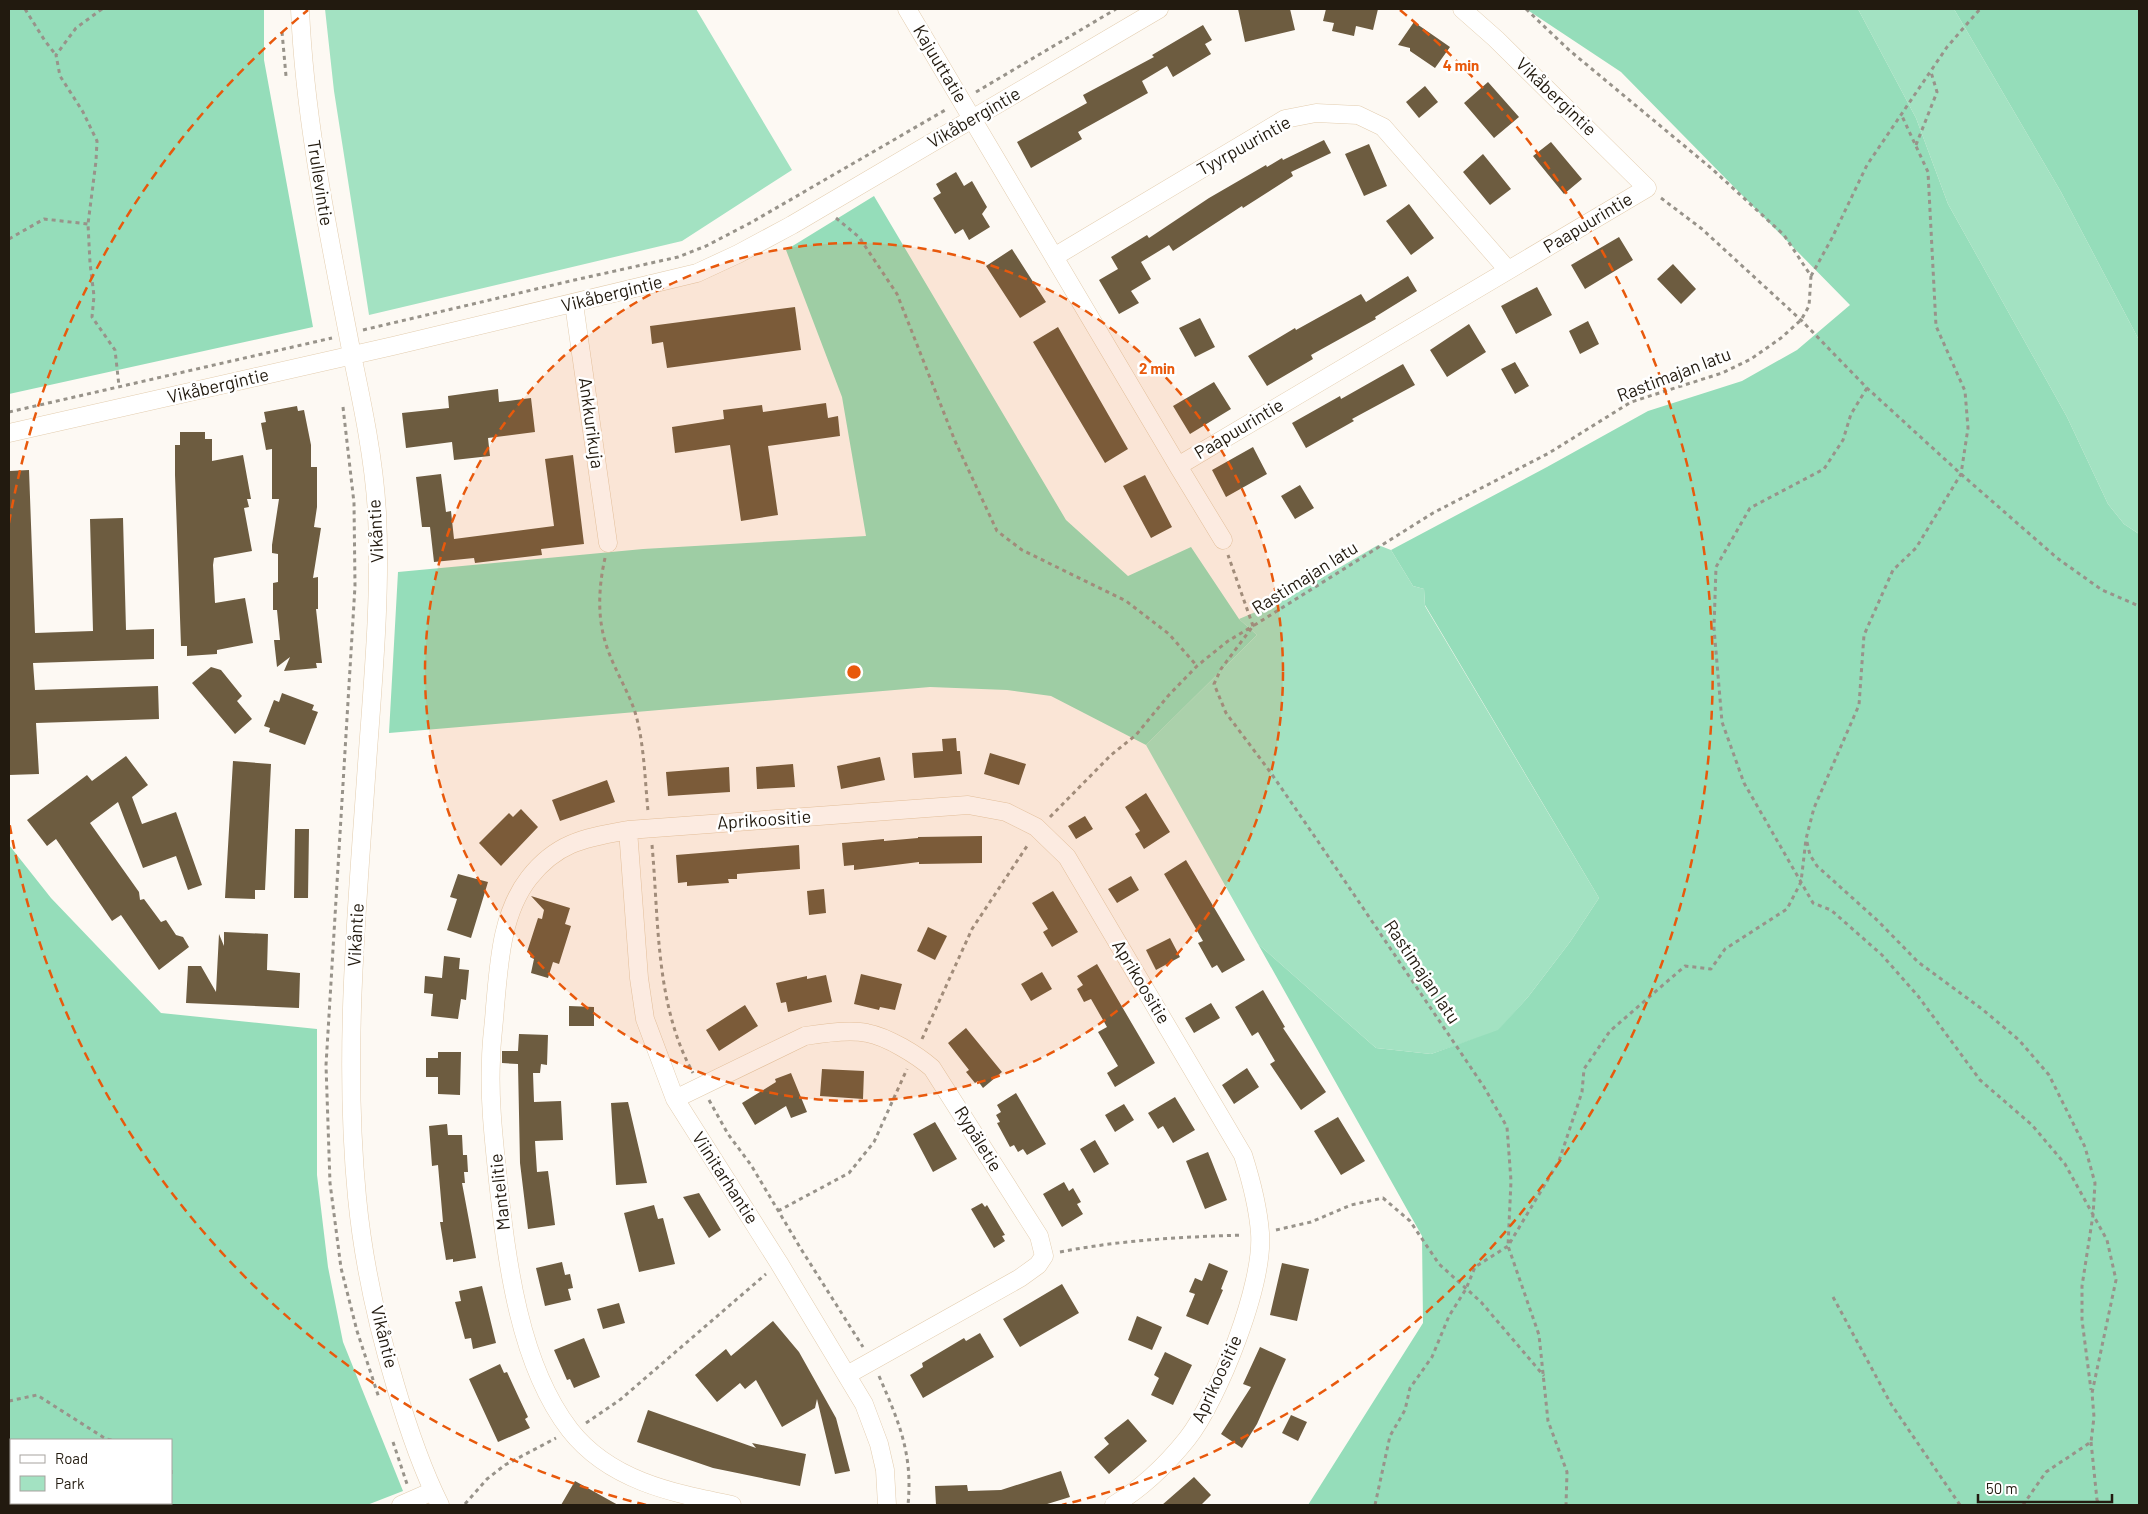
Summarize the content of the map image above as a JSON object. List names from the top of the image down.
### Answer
{
  "streets": {
    "street": [
      "Kajuuttatie",
      "Vikåbergintie",
      "Tyyrpuurintie",
      "Trullevintie",
      "Paapuurintie",
      "Ankkurikuja",
      "Vikåntie",
      "Aprikoositie",
      "Rypäletie",
      "Viinitarhantie",
      "Mantelitie"
    ],
    "path": ["Rastimajan latu"]
  },
  "crossings": [
    ["Kajuuttatie", "Vikåbergintie"],
    ["Kajuuttatie", "Paapuurintie"],
    ["Vikåbergintie", "Trullevintie"],
    ["Vikåbergintie", "Paapuurintie"],
    ["Vikåbergintie", "Ankkurikuja"],
    ["Vikåbergintie", "Vikåntie"],
    ["Tyyrpuurintie", "Paapuurintie"],
    ["Trullevintie", "Vikåntie"],
    ["Aprikoositie", "Viinitarhantie"],
    ["Aprikoositie", "Mantelitie"],
    ["Rypäletie", "Viinitarhantie"],
    ["Viinitarhantie", "Mantelitie"]
  ],
  "legend": ["Road", "Park"],
  "scale_bar": "50 m",
  "rings": ["4 min", "2 min"]
}
